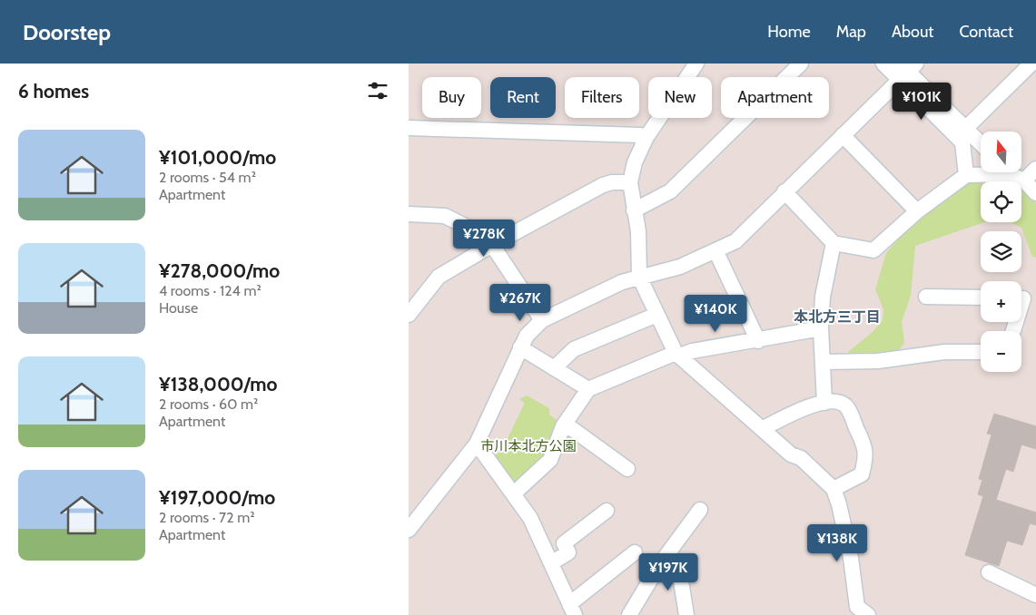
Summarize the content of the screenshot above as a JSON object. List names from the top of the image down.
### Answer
{
  "districts": ["本北方三丁目"],
  "parks": ["市川本北方公園"],
  "north": "top",
  "page": {
    "header": "Doorstep",
    "nav": [
      "Home",
      "Map",
      "About",
      "Contact"
    ],
    "heading": "6 homes",
    "chip": [
      "Buy",
      "Rent",
      "Filters",
      "New",
      "Apartment"
    ],
    "price": [
      "¥101K",
      "¥278K",
      "¥267K",
      "¥140K",
      "¥138K",
      "¥197K"
    ],
    "list": [
      {
        "name": "¥101,000/mo",
        "note": "2 rooms · 54 m² · Apartment"
      },
      {
        "name": "¥278,000/mo",
        "note": "4 rooms · 124 m² · House"
      },
      {
        "name": "¥138,000/mo",
        "note": "2 rooms · 60 m² · Apartment"
      },
      {
        "name": "¥197,000/mo",
        "note": "2 rooms · 72 m² · Apartment"
      }
    ],
    "map_buttons": ["+", "−"]
  }
}
